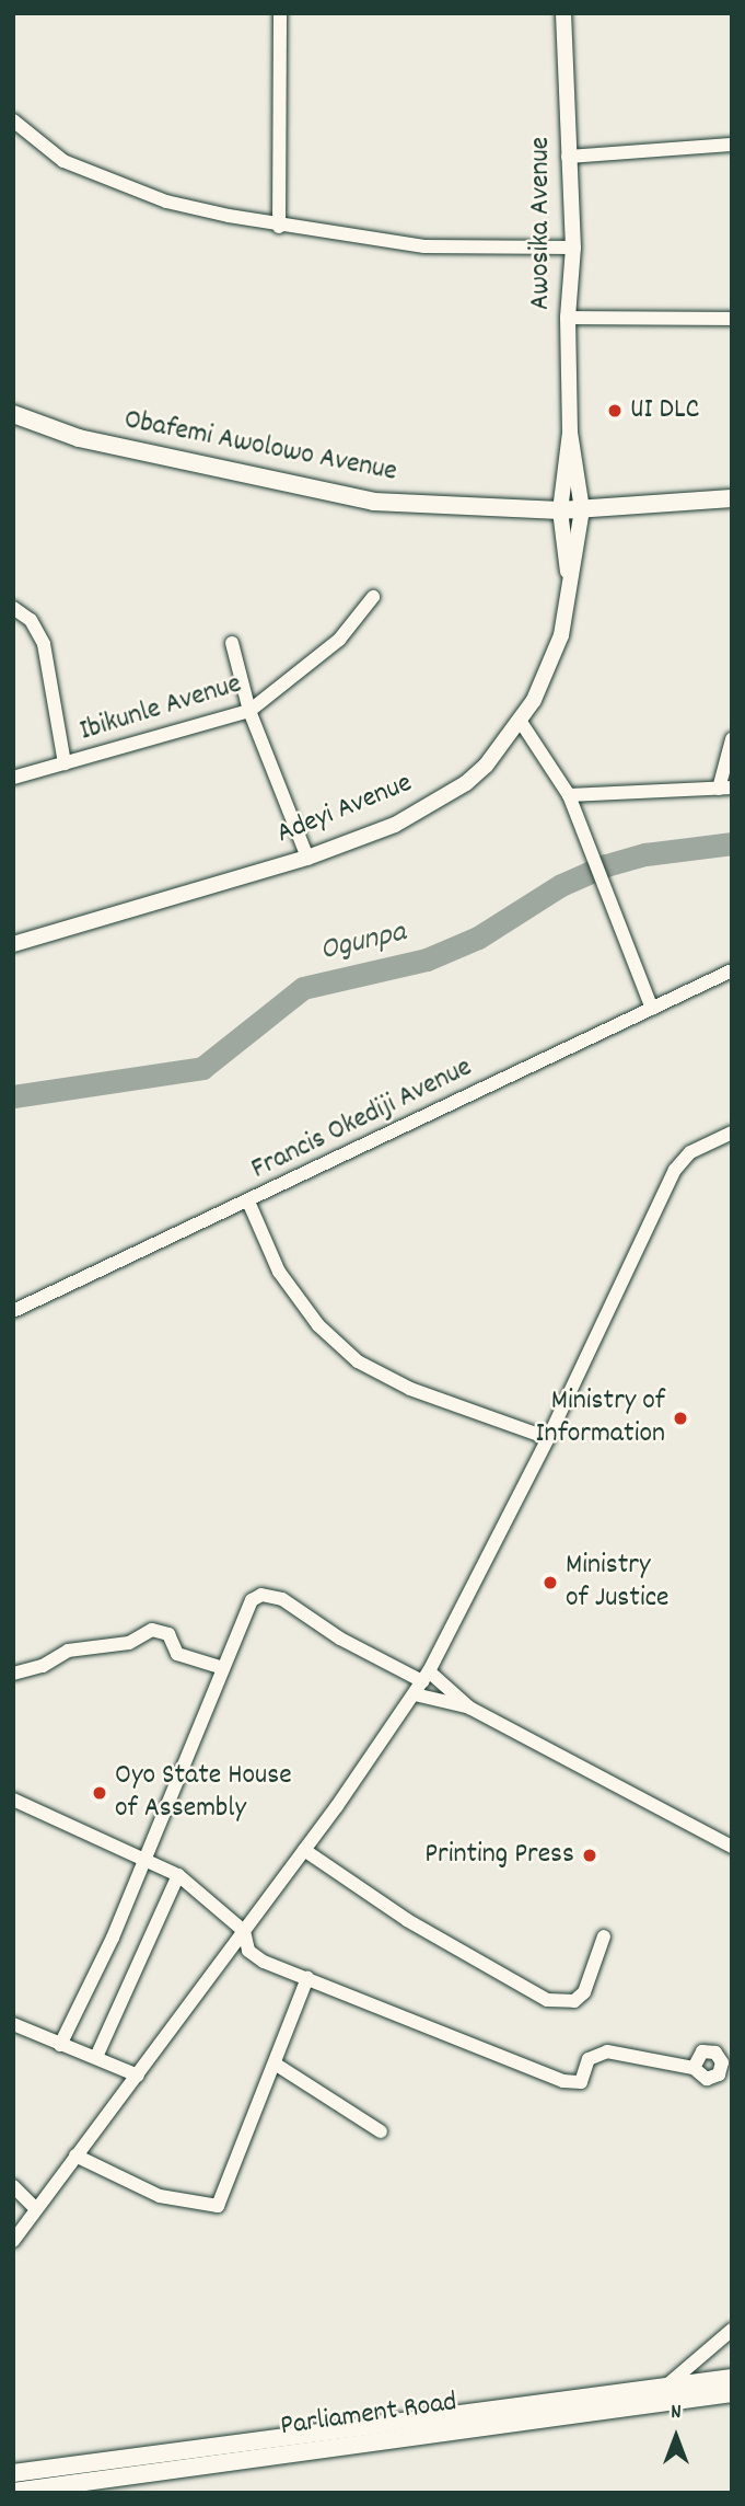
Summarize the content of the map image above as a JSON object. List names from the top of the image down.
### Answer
{
  "streets": {
    "main road": ["Obafemi Awolowo Avenue", "Parliament Road"],
    "street": [
      "Awosika Avenue",
      "Ibikunle Avenue",
      "Adeyi Avenue",
      "Francis Okediji Avenue"
    ]
  },
  "crossings": [
    ["Awosika Avenue", "Obafemi Awolowo Avenue"],
    ["Awosika Avenue", "Adeyi Avenue"],
    ["Obafemi Awolowo Avenue", "Adeyi Avenue"]
  ],
  "water": ["Ogunpa"],
  "places": [
    "UI DLC",
    "Ministry of Information",
    "Ministry of Justice",
    "Oyo State House of Assembly",
    "Printing Press"
  ],
  "north": "top"
}
